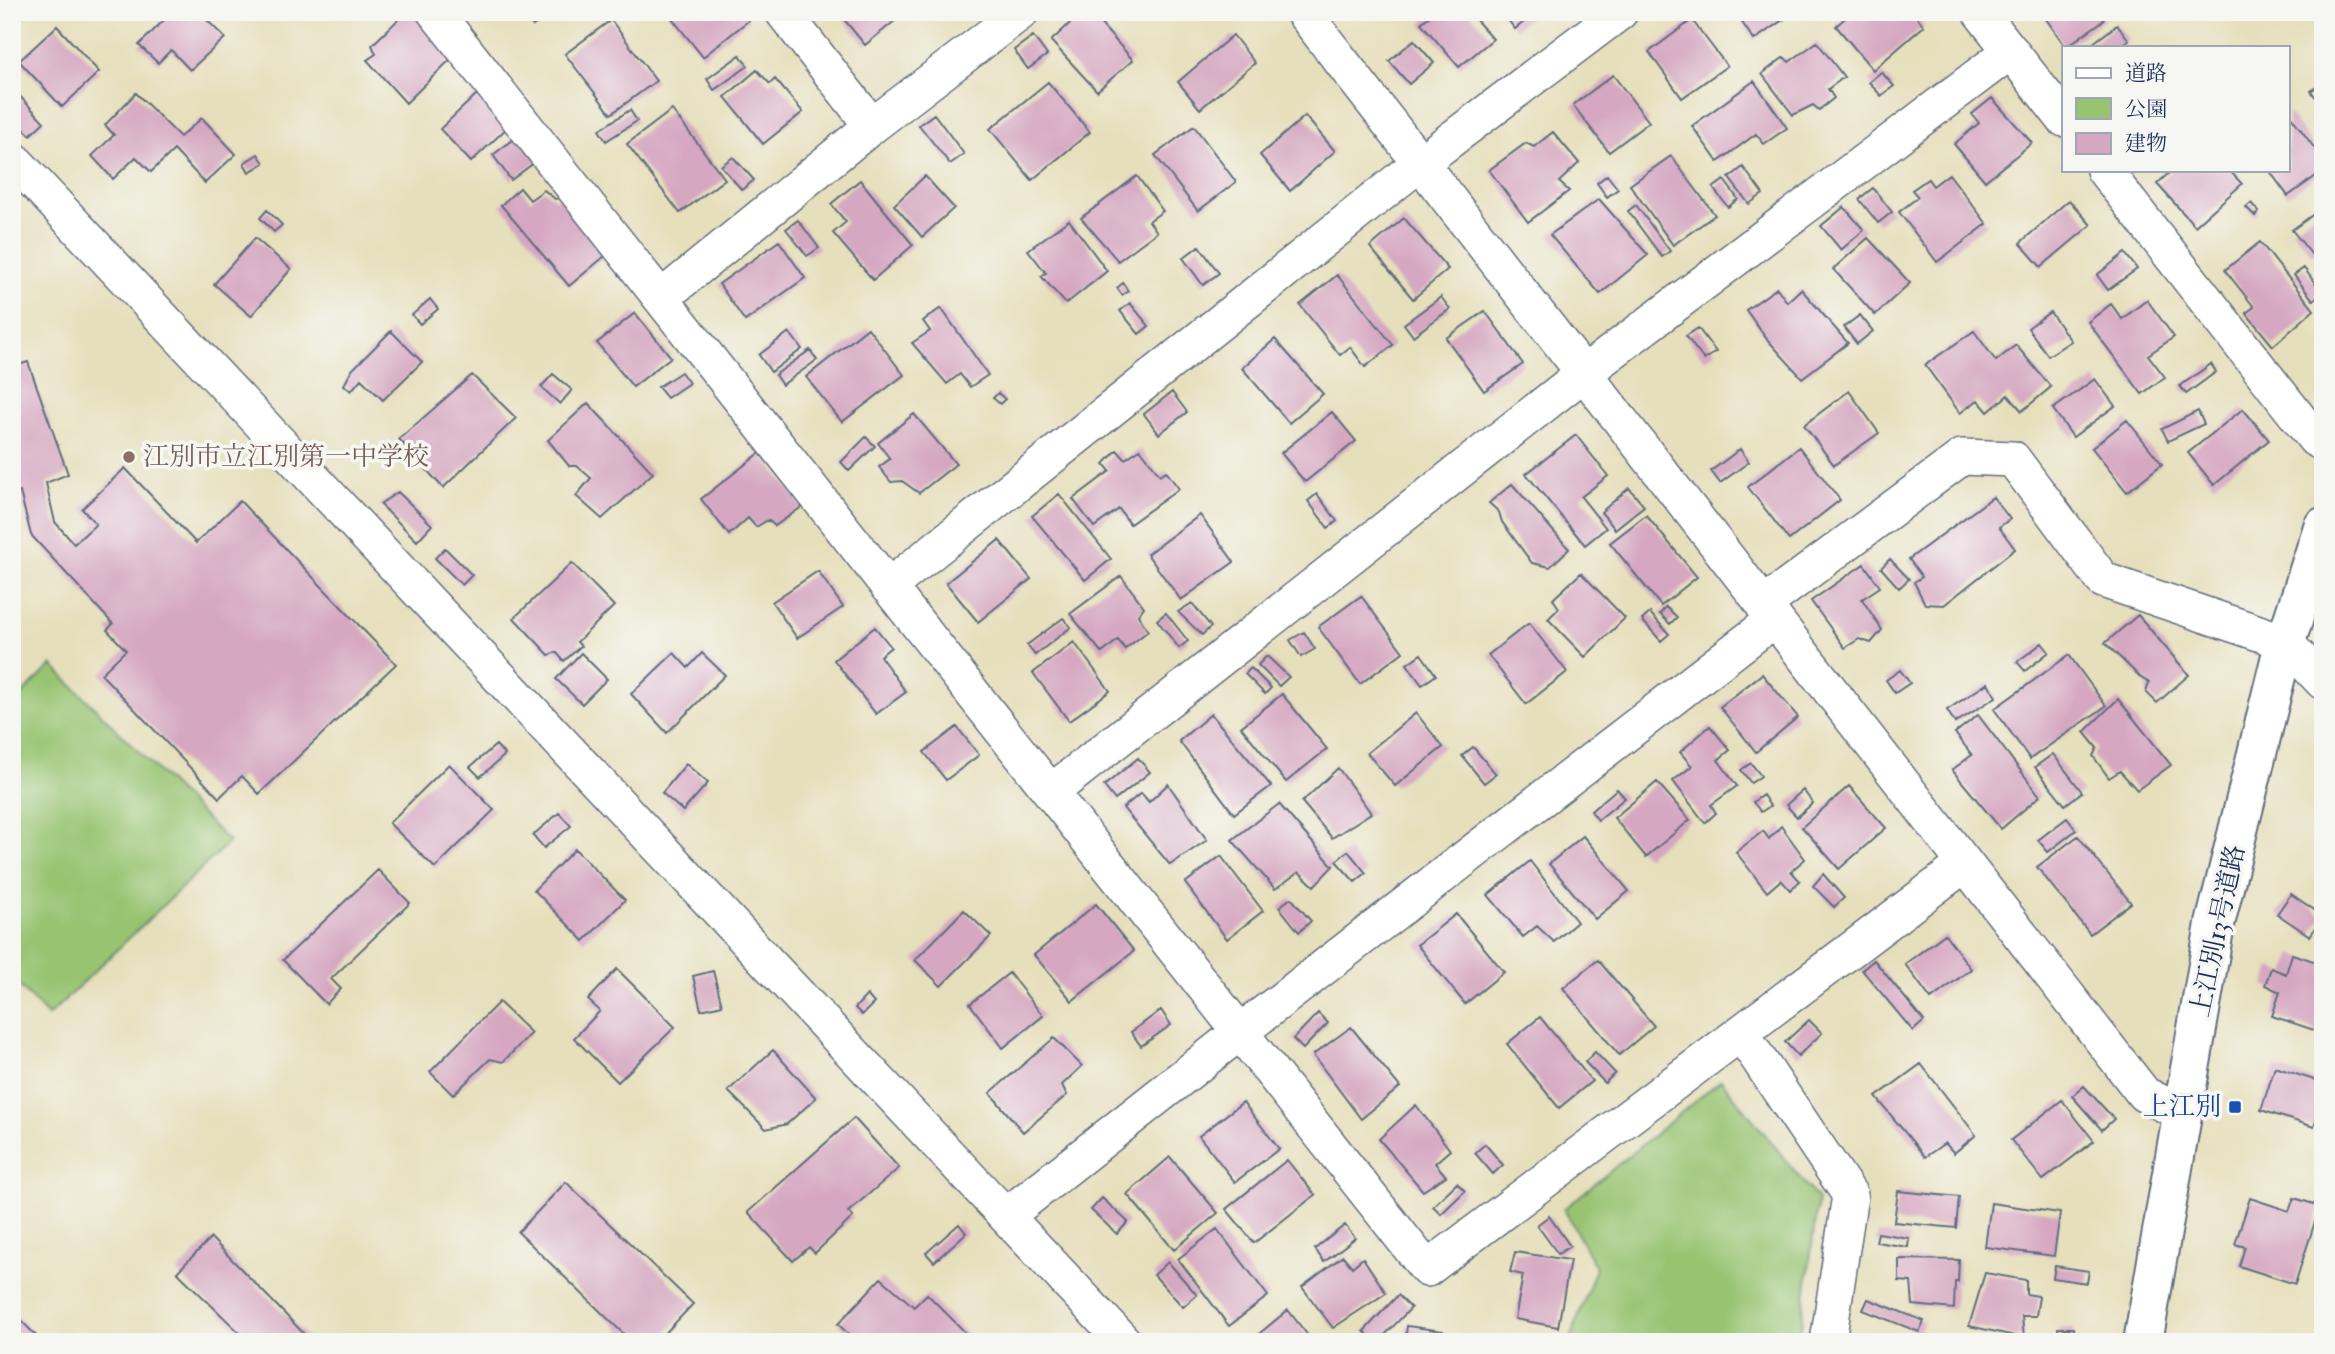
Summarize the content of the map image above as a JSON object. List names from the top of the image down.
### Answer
{
  "streets": {
    "street": ["上江別13号道路"]
  },
  "places": {
    "other": ["江別市立江別第一中学校"],
    "transit": ["上江別"]
  },
  "legend": ["道路", "公園", "建物"]
}
